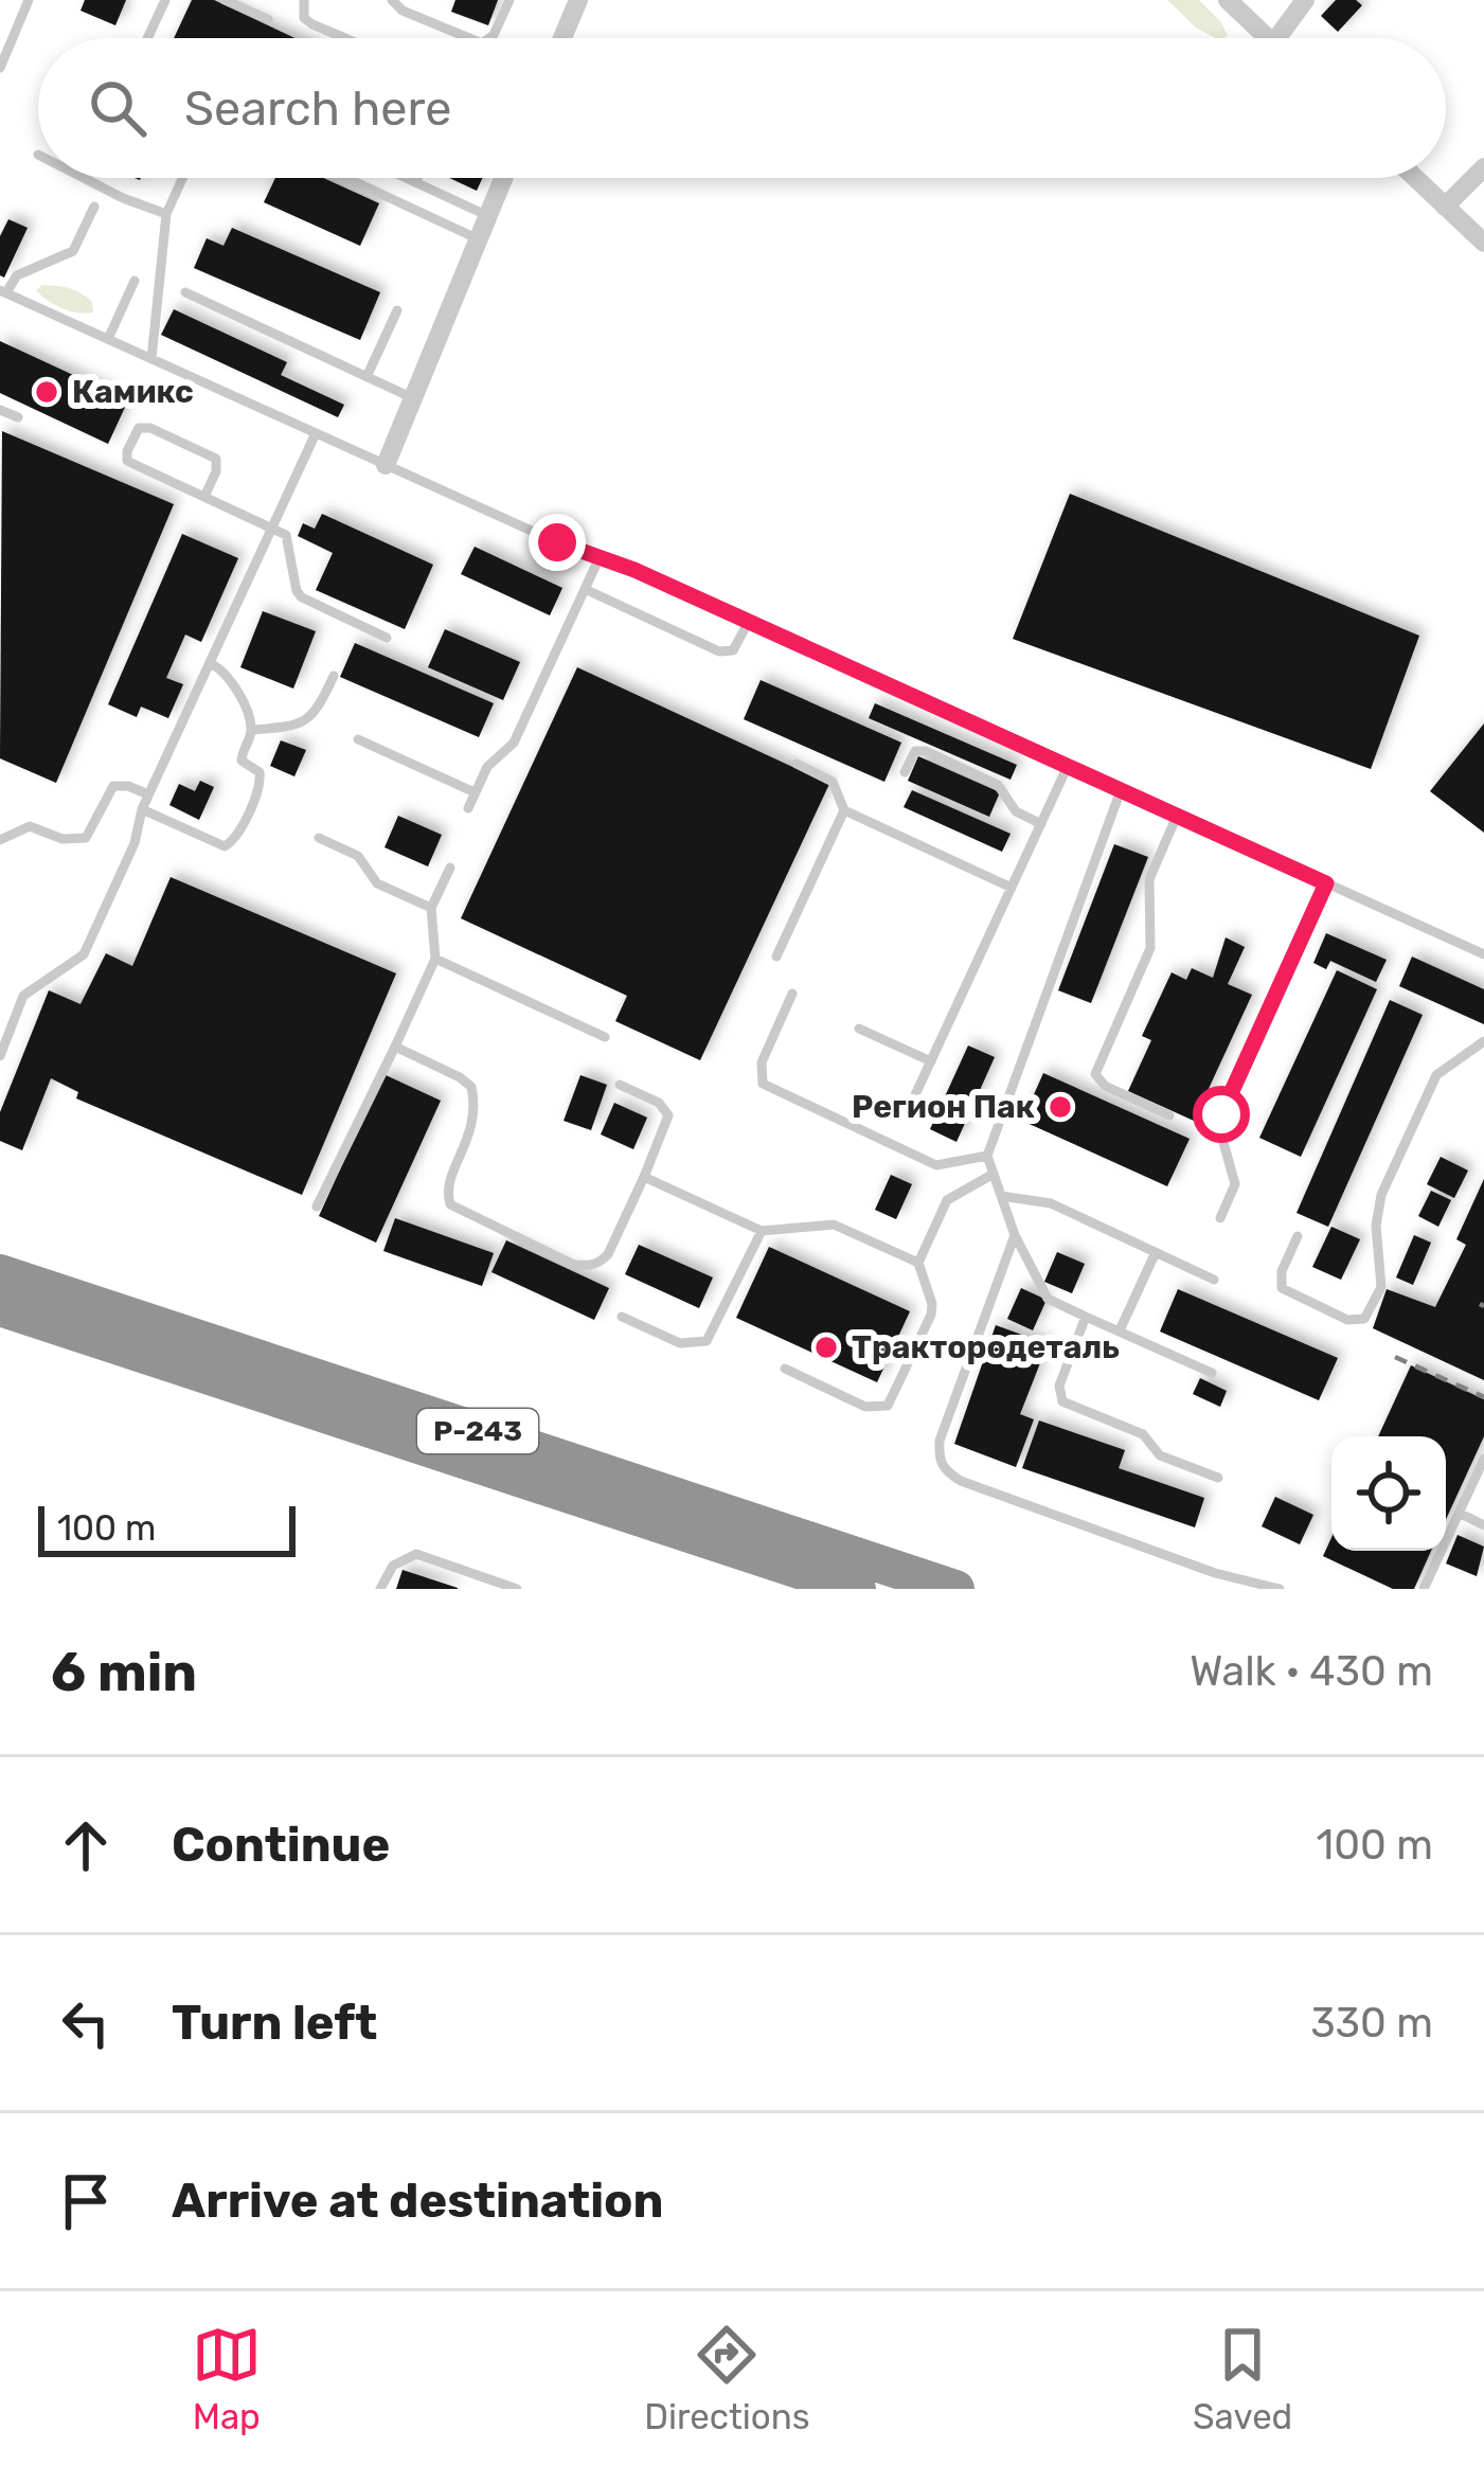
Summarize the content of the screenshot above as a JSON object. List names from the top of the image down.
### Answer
{
  "streets": {
    "highway": ["Р-243"]
  },
  "places": ["Камикс", "Регион Пак", "Трактородеталь"],
  "scale_bar": "100 m",
  "page": {
    "search": "Search here",
    "scale": "100 m",
    "heading": ["6 min", "Walk · 430 m"],
    "list": [
      ["Continue", "100 m"],
      ["Turn left", "330 m"],
      "Arrive at destination"
    ],
    "nav": ["Map", "Directions", "Saved"]
  }
}
